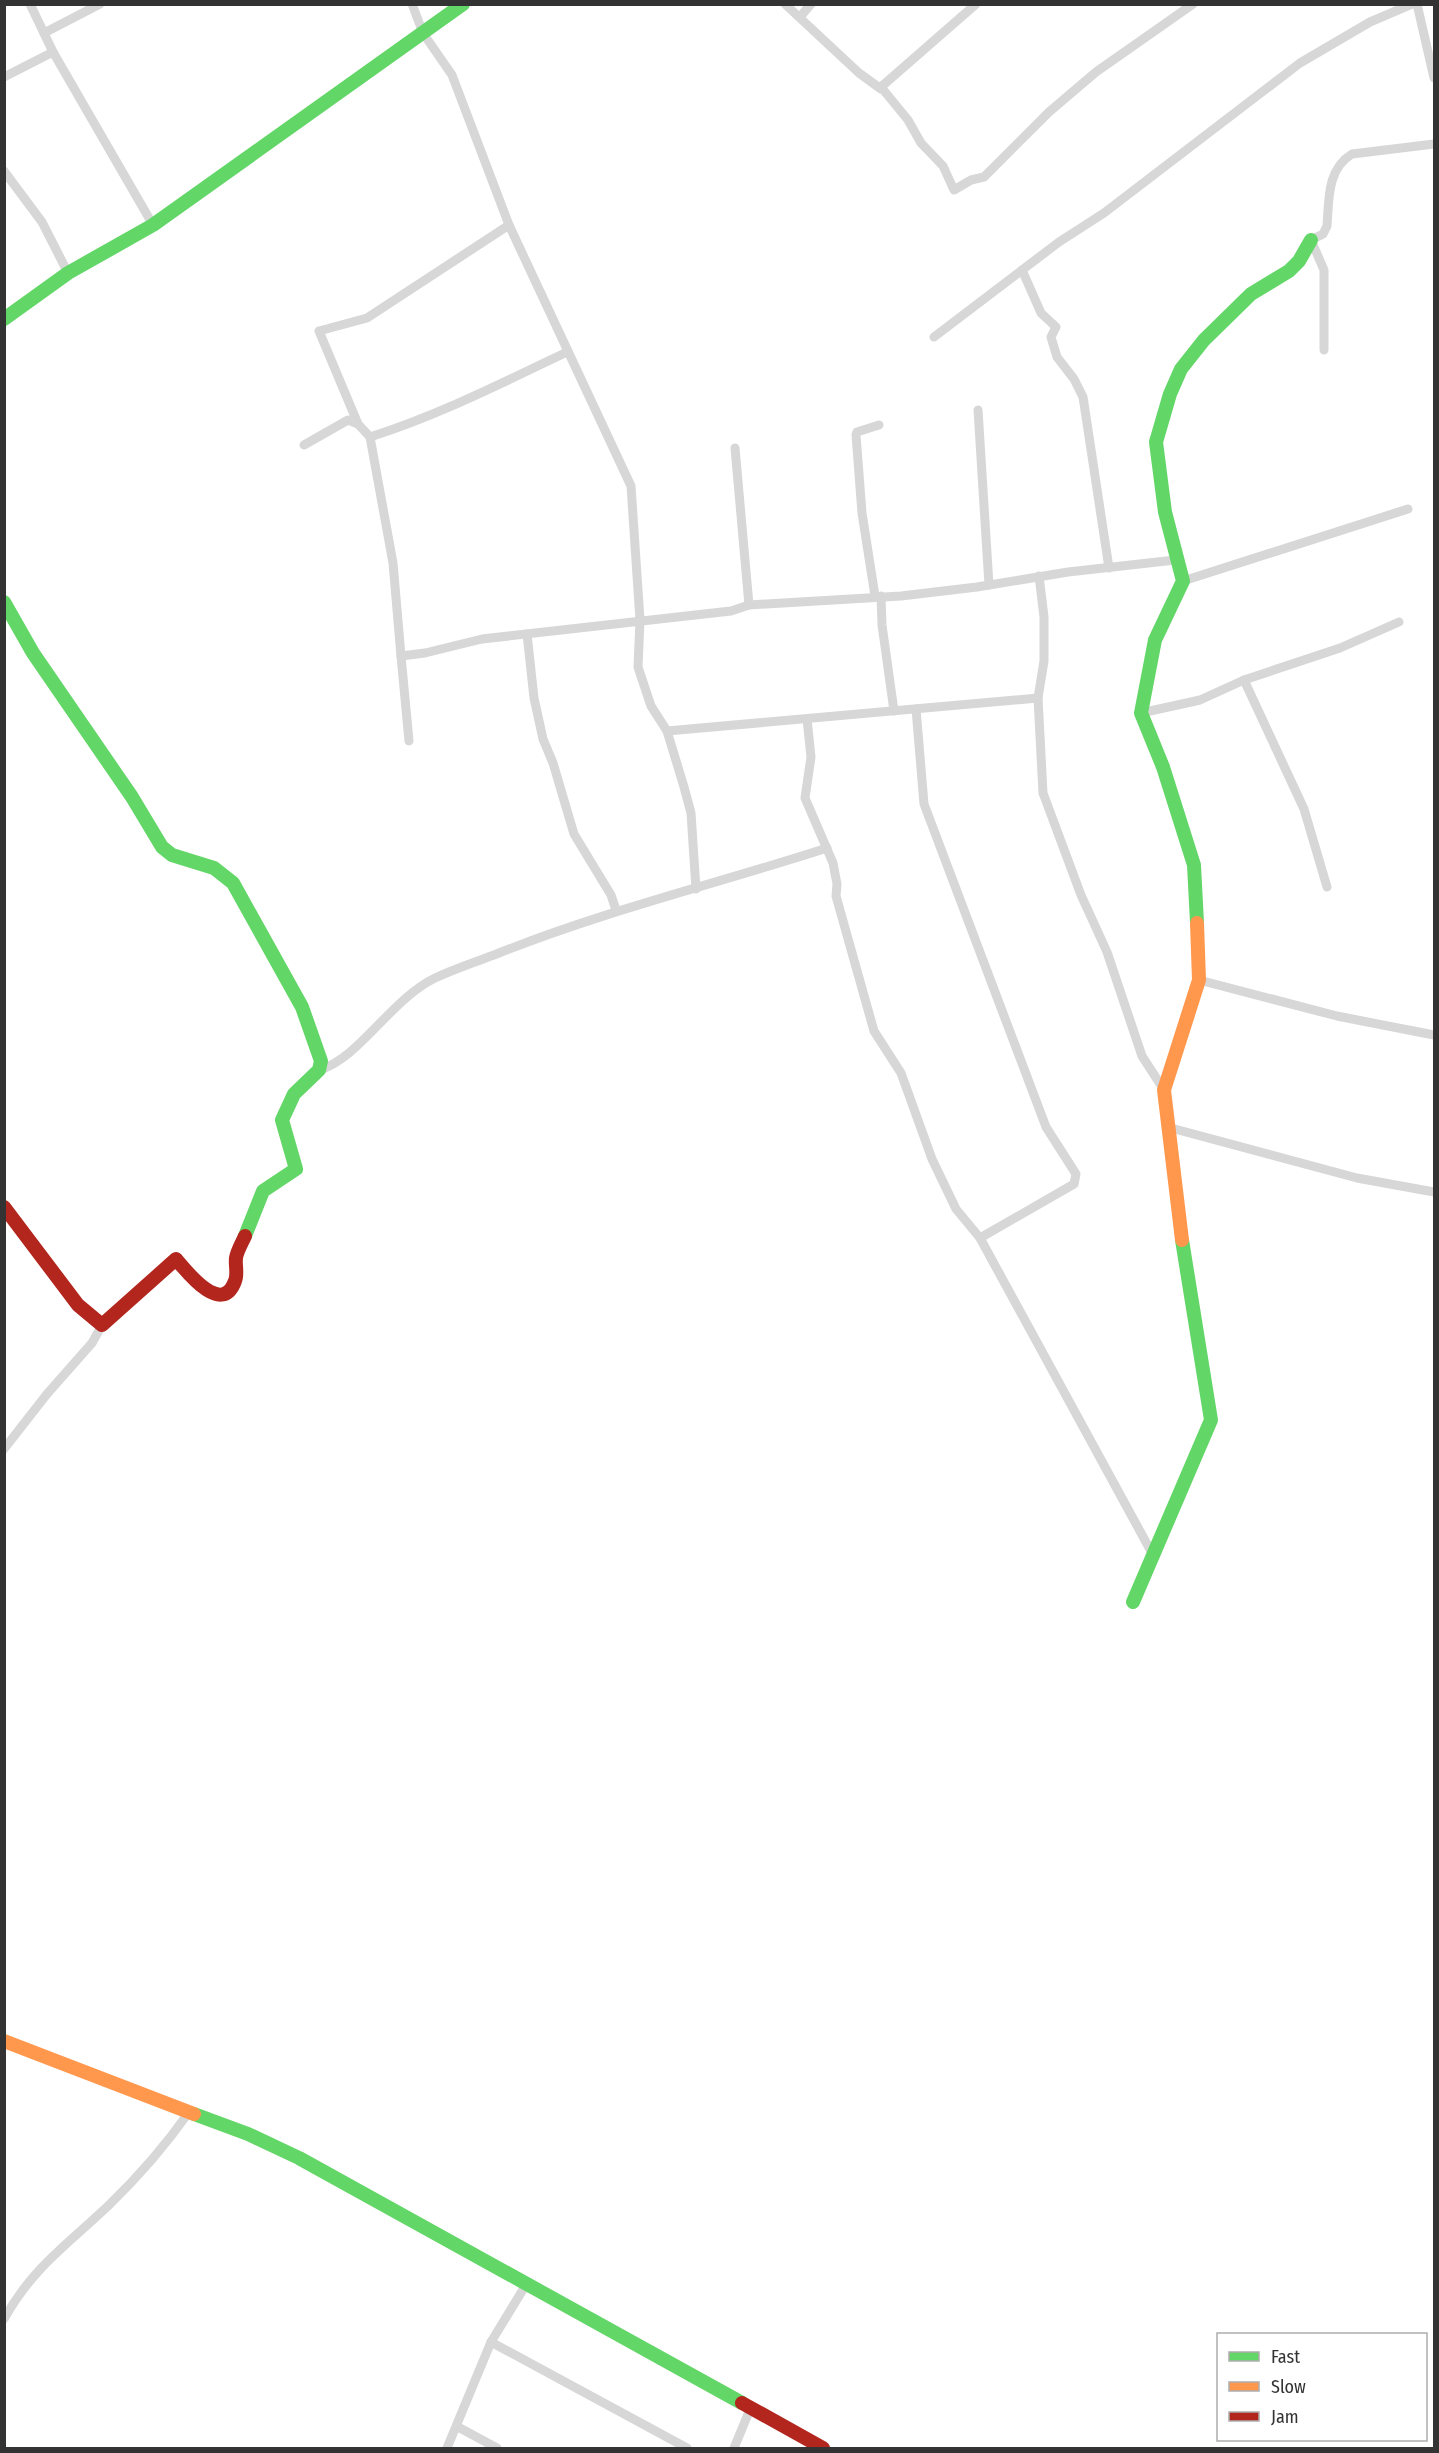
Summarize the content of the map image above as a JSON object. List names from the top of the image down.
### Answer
{
  "legend": ["Fast", "Slow", "Jam"]
}
